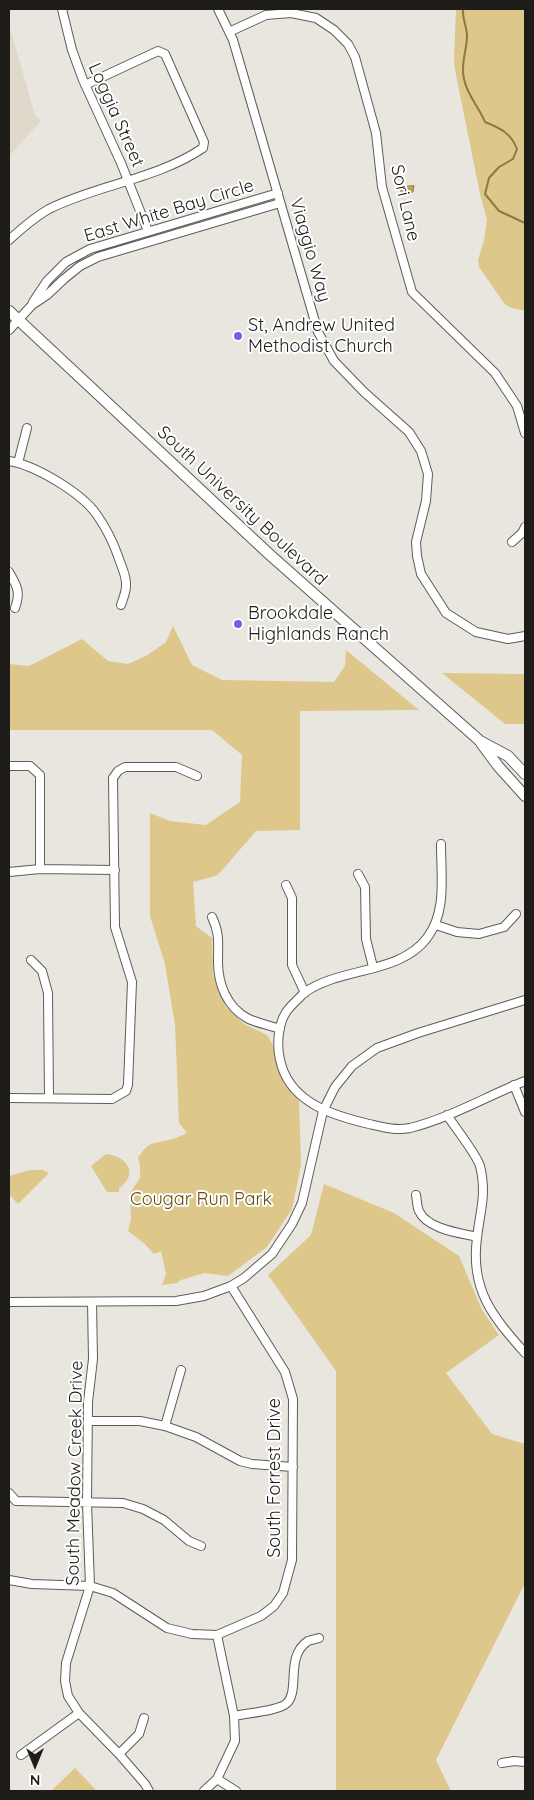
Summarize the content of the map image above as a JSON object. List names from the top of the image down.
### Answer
{
  "streets": {
    "main road": ["South University Boulevard"],
    "street": [
      "Loggia Street",
      "Sori Lane",
      "East White Bay Circle",
      "Viaggio Way",
      "South Meadow Creek Drive",
      "South Forrest Drive"
    ]
  },
  "crossings": [
    ["Loggia Street", "East White Bay Circle"],
    ["Sori Lane", "Viaggio Way"],
    ["East White Bay Circle", "Viaggio Way"],
    ["South Meadow Creek Drive", "South Forrest Drive"]
  ],
  "parks": ["Cougar Run Park"],
  "places": ["St, Andrew United Methodist Church", "Brookdale Highlands Ranch"],
  "north": "bottom"
}
